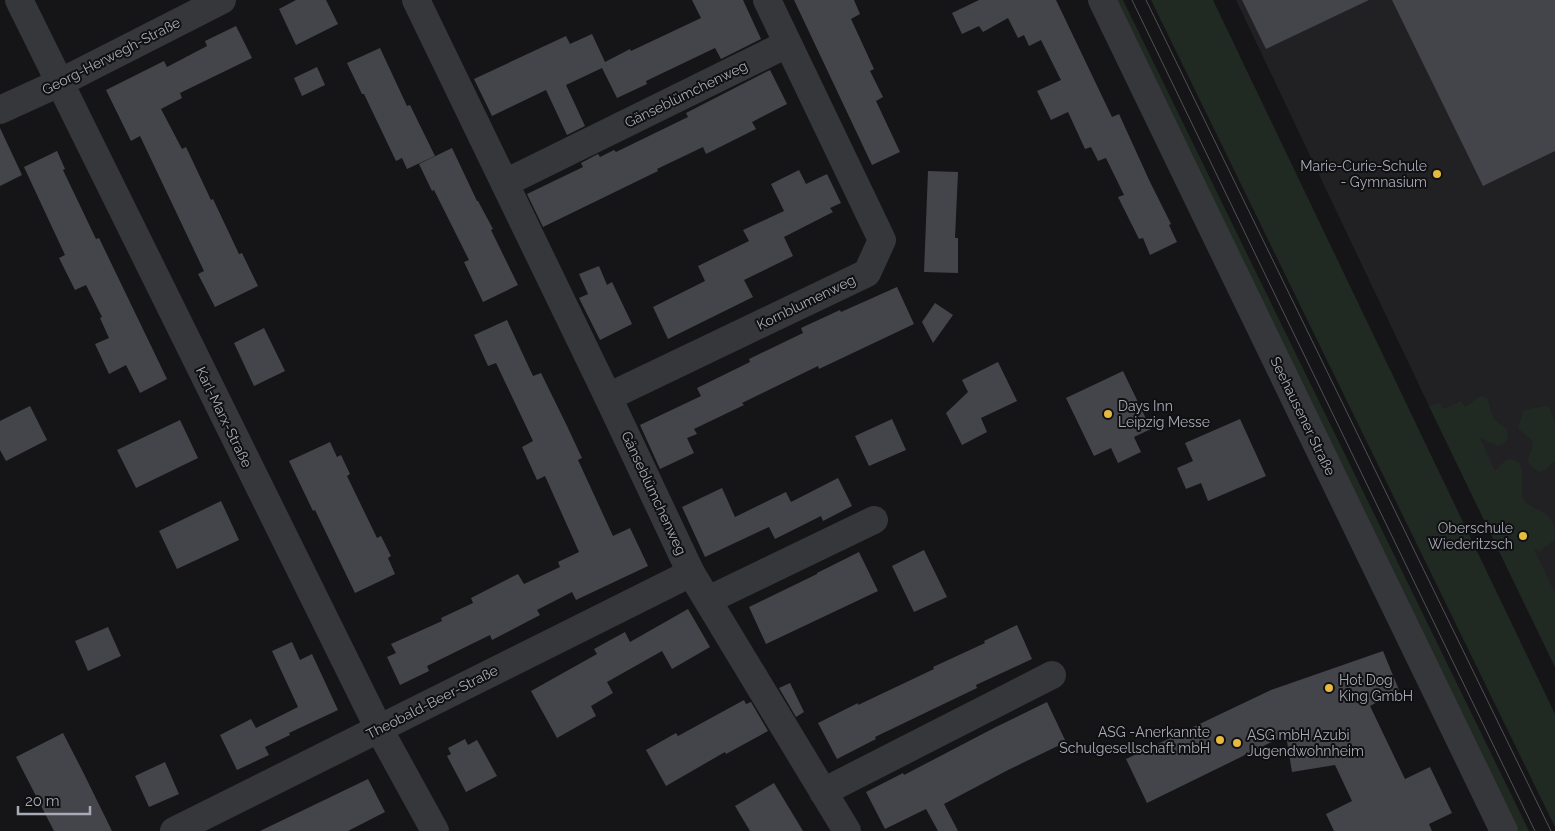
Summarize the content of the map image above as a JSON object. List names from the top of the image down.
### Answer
{
  "streets": {
    "street": [
      "Georg-Herwegh-Straße",
      "Gänseblümchenweg",
      "Kornblumenweg",
      "Seehausener Straße",
      "Karl-Marx-Straße",
      "Theobald-Beer-Straße"
    ]
  },
  "crossings": [
    ["Georg-Herwegh-Straße", "Karl-Marx-Straße"],
    ["Gänseblümchenweg", "Kornblumenweg"],
    ["Gänseblümchenweg", "Theobald-Beer-Straße"],
    ["Karl-Marx-Straße", "Theobald-Beer-Straße"]
  ],
  "places": [
    "Marie-Curie-Schule - Gymnasium",
    "Days Inn Leipzig Messe",
    "Oberschule Wiederitzsch",
    "Hot Dog King GmbH",
    "ASG -Anerkannte Schulgesellschaft mbH",
    "ASG mbH Azubi Jugendwohnheim"
  ],
  "scale_bar": "20 m"
}
